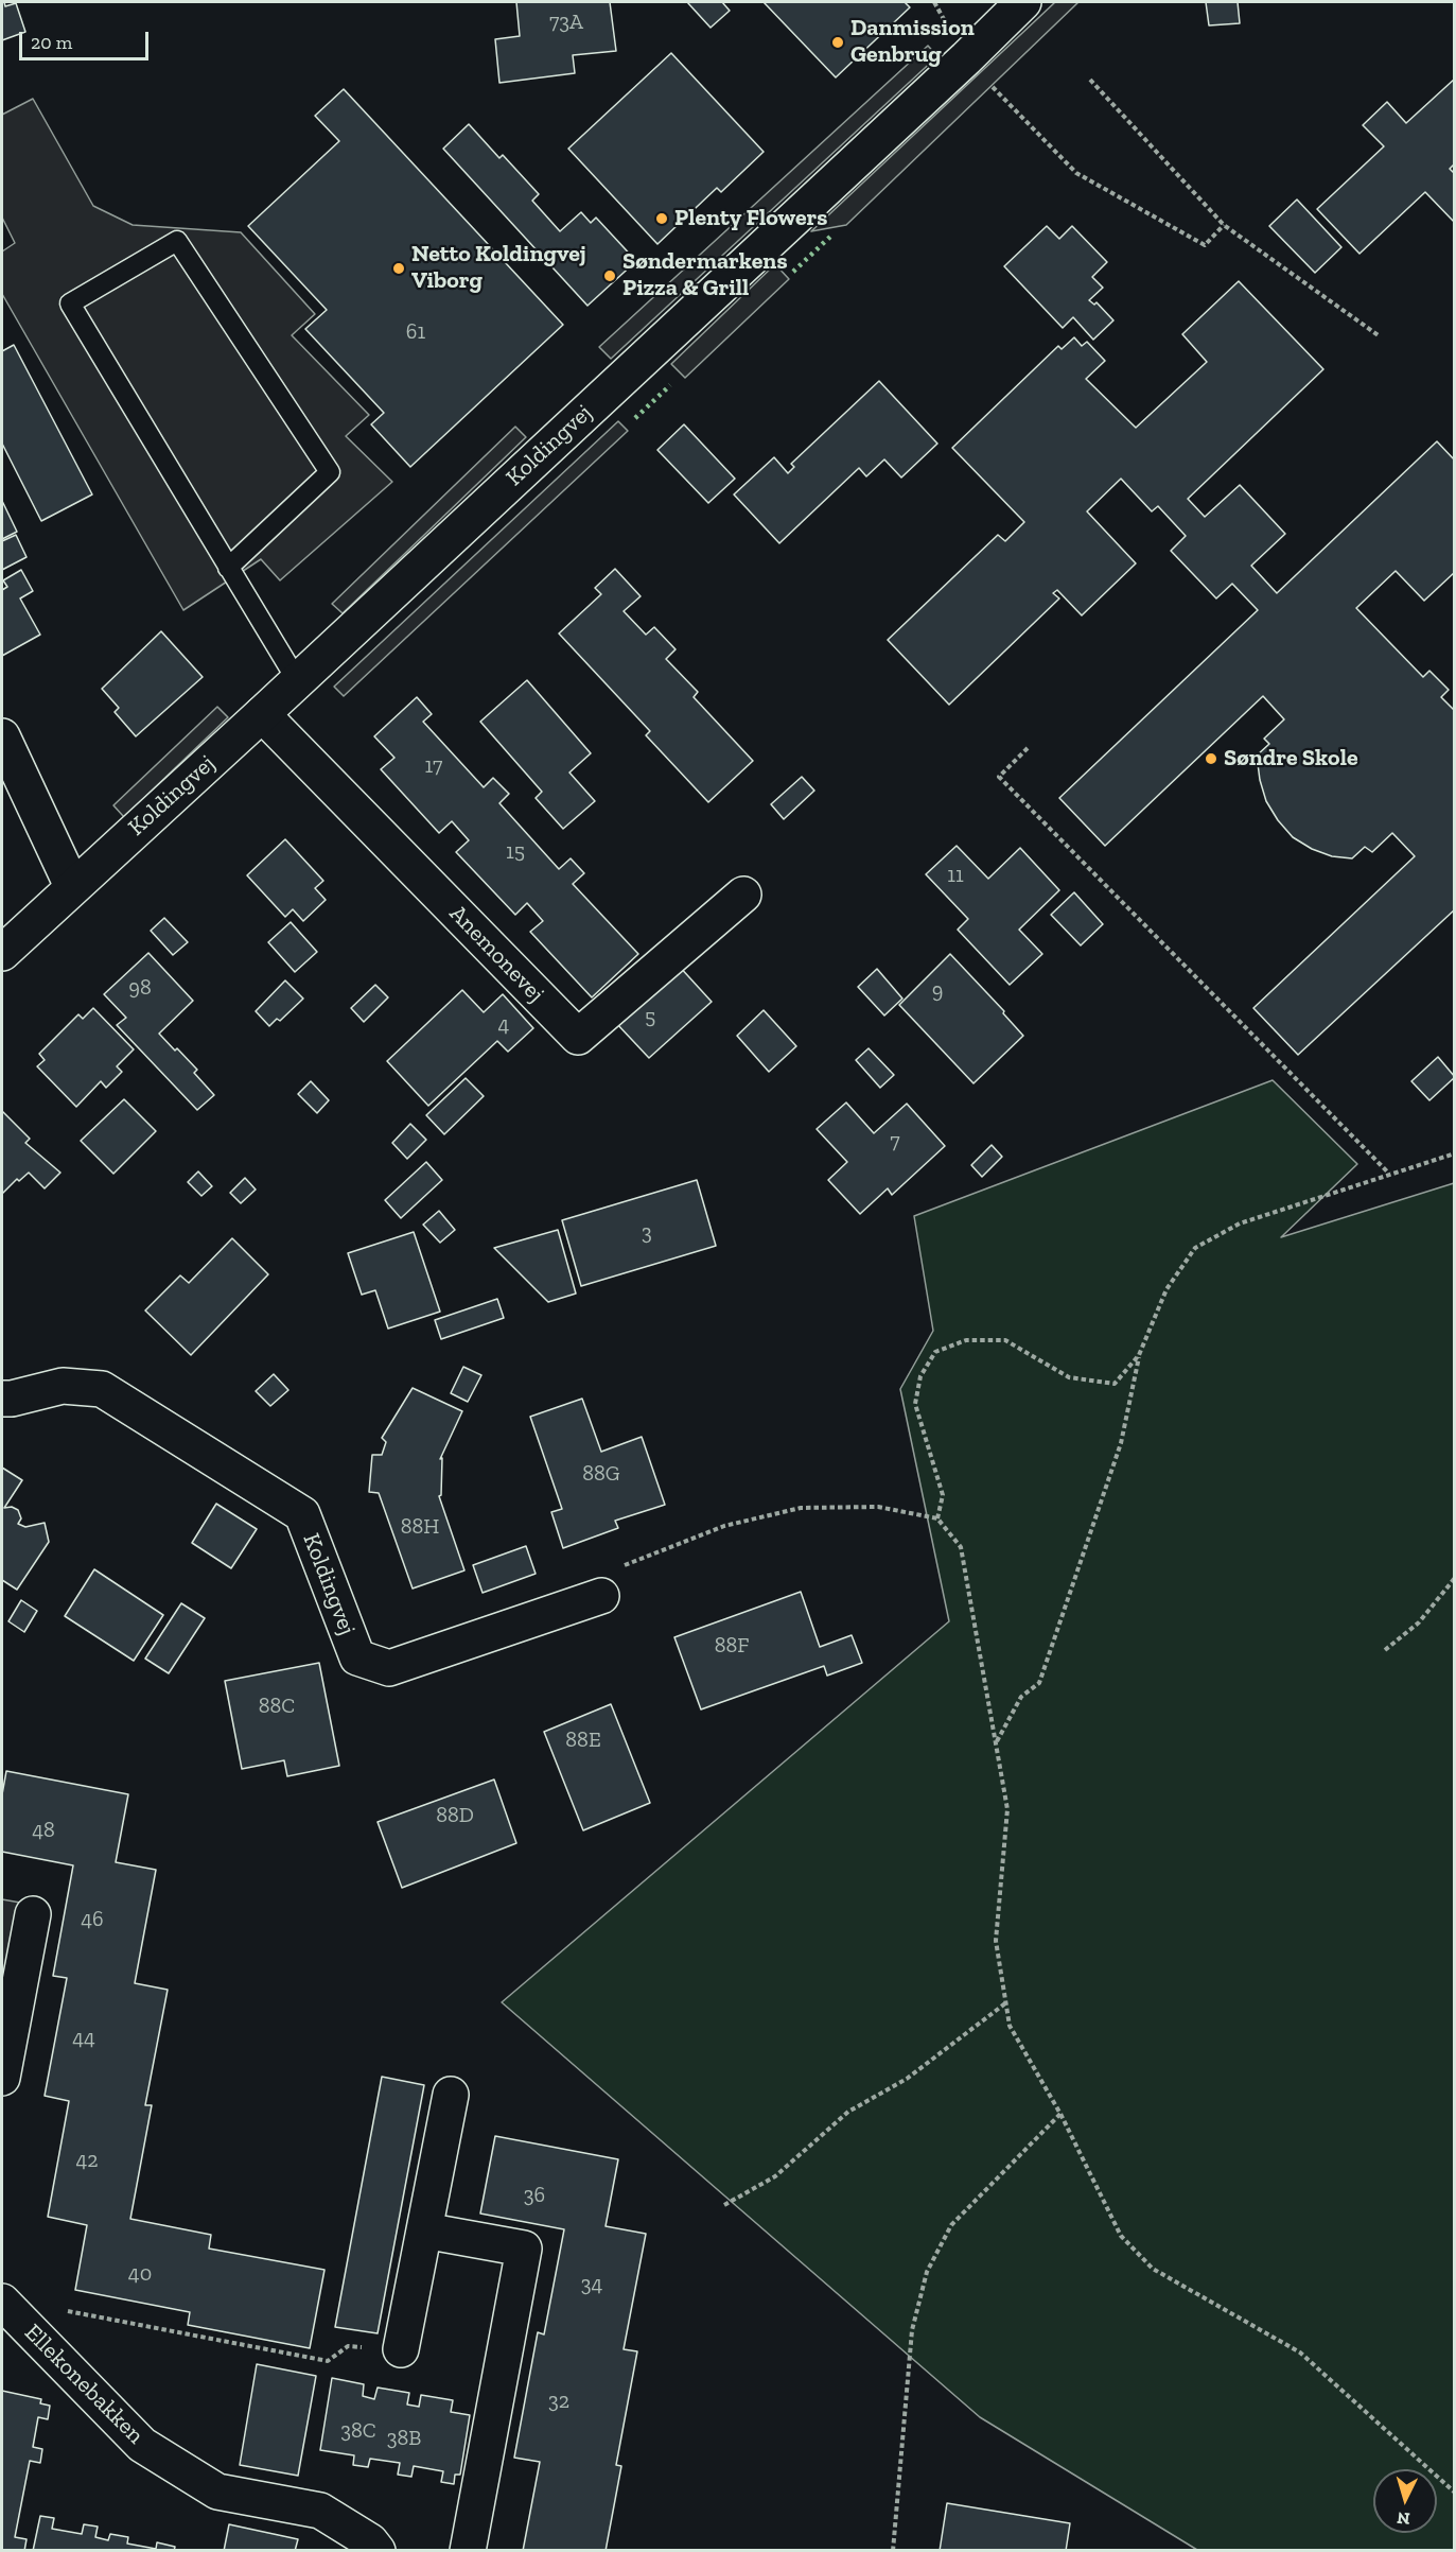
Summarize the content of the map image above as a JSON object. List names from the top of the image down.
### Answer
{
  "streets": {
    "street": ["Koldingvej", "Anemonevej", "Ellekonebakken"]
  },
  "crossings": [
    ["Koldingvej", "Anemonevej"]
  ],
  "places": [
    "Danmission Genbrug",
    "Plenty Flowers",
    "Netto Koldingvej Viborg",
    "Søndermarkens Pizza & Grill",
    "Søndre Skole"
  ],
  "house_numbers": [
    "73A",
    "61",
    "17",
    "15",
    "11",
    "98",
    "9",
    "5",
    "4",
    "7",
    "3",
    "88G",
    "88H",
    "88F",
    "88C",
    "88E",
    "88D",
    "48",
    "46",
    "44",
    "42",
    "36",
    "40",
    "34",
    "32",
    "38C",
    "38B"
  ],
  "scale_bar": "20 m",
  "north": "bottom"
}
